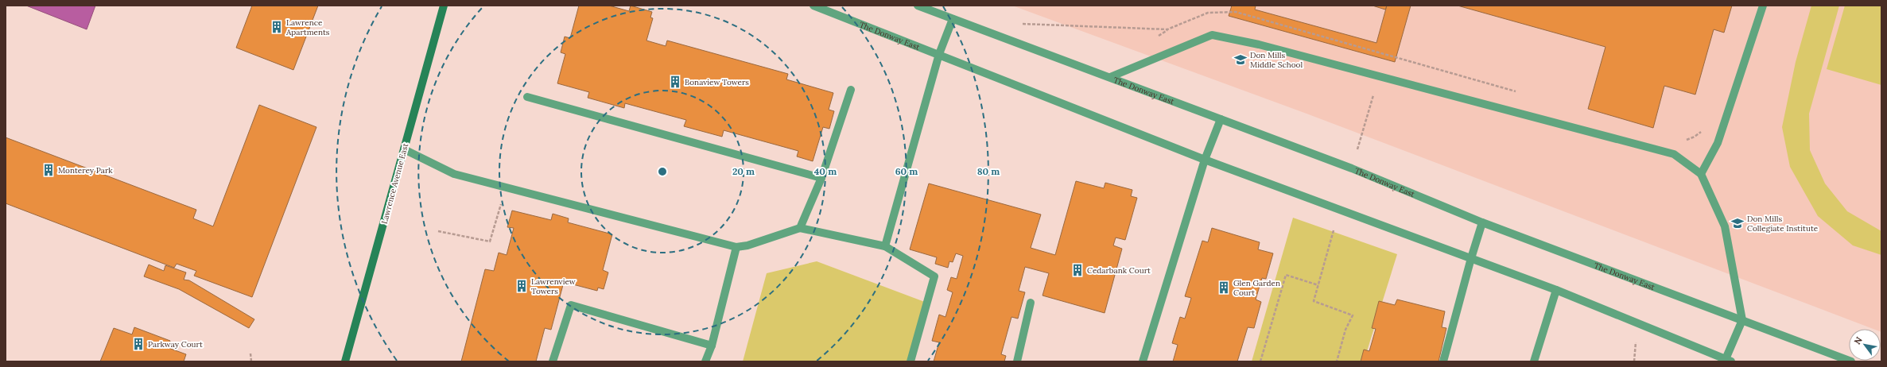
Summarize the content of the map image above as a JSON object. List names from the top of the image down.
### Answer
{
  "streets": {
    "main road": ["Lawrence Avenue East"],
    "street": ["The Donway East"]
  },
  "places": {
    "building": [
      "Lawrence Apartments",
      "Bonaview Towers",
      "Monterey Park",
      "Cedarbank Court",
      "Lawrenview Towers",
      "Glen Garden Court",
      "Parkway Court"
    ],
    "school or university": ["Don Mills Middle School", "Don Mills Collegiate Institute"]
  },
  "north": "top left",
  "rings": [
    "20 m",
    "40 m",
    "60 m",
    "80 m"
  ]
}
